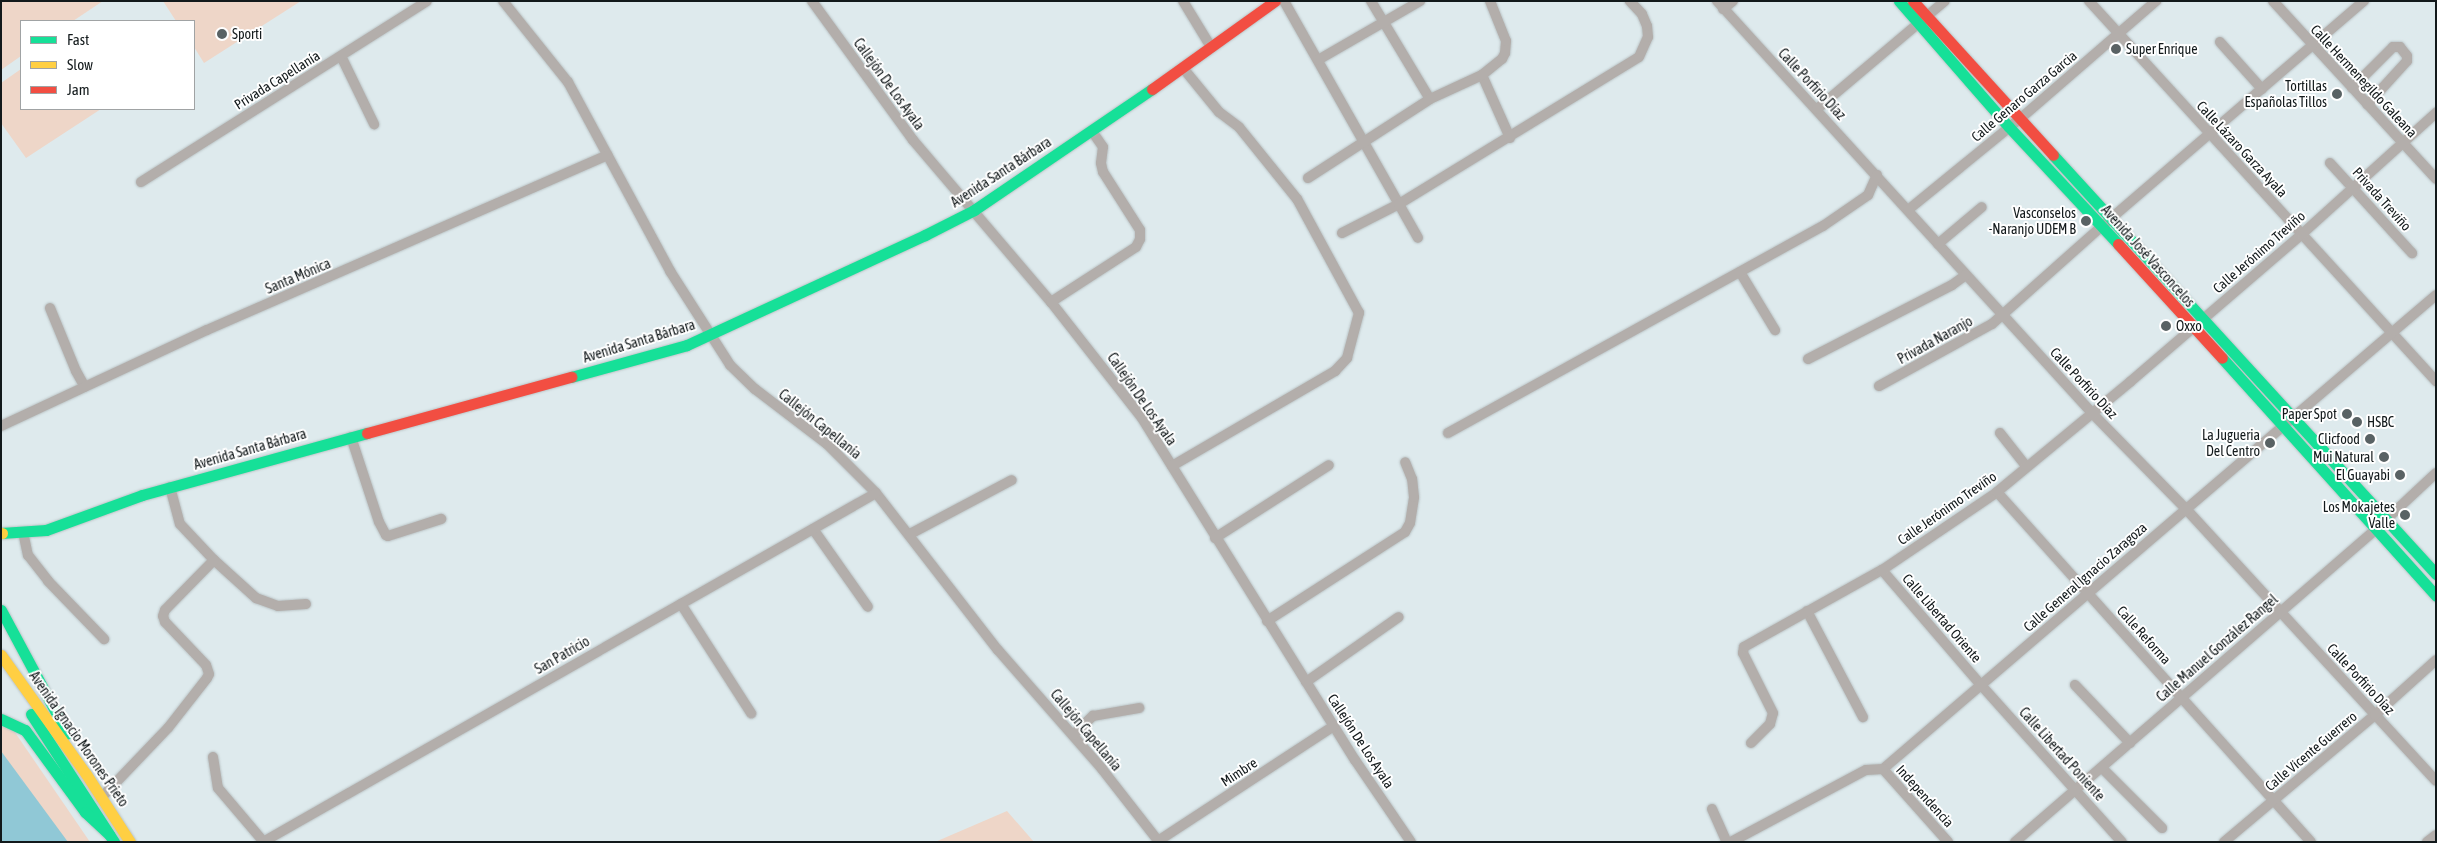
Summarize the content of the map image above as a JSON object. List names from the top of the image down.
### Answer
{
  "streets": {
    "main road": ["Avenida Santa Bárbara", "Avenida José Vasconcelos", "Avenida Ignacio Morones Prieto"],
    "street": [
      "Privada Capellanía",
      "Calle Hermenegildo Galeana",
      "Callejón De Los Ayala",
      "Calle Porfirio Díaz",
      "Calle Genaro Garza Garcia",
      "Calle Lázaro Garza Ayala",
      "Privada Treviño",
      "Calle Jerónimo Treviño",
      "Santa Mónica",
      "Privada Naranjo",
      "Callejón Capellanía",
      "Calle General Ignacio Zaragoza",
      "Calle Libertad Oriente",
      "Calle Reforma",
      "Calle Manuel González Rangel",
      "San Patricio",
      "Calle Vicente Guerrero",
      "Calle Libertad Poniente",
      "Mimbre",
      "Independencia"
    ]
  },
  "crossings": [
    ["Calle Hermenegildo Galeana", "Calle Jerónimo Treviño"],
    ["Calle Hermenegildo Galeana", "Privada Naranjo"],
    ["Callejón De Los Ayala", "Avenida Santa Bárbara"],
    ["Callejón De Los Ayala", "Mimbre"],
    ["Calle Porfirio Díaz", "Calle Genaro Garza Garcia"],
    ["Calle Porfirio Díaz", "Calle Jerónimo Treviño"],
    ["Calle Porfirio Díaz", "Privada Naranjo"],
    ["Calle Porfirio Díaz", "Calle General Ignacio Zaragoza"],
    ["Calle Porfirio Díaz", "Calle Manuel González Rangel"],
    ["Calle Porfirio Díaz", "Calle Vicente Guerrero"],
    ["Calle Genaro Garza Garcia", "Calle Lázaro Garza Ayala"],
    ["Calle Genaro Garza Garcia", "Avenida José Vasconcelos"],
    ["Calle Lázaro Garza Ayala", "Calle Jerónimo Treviño"],
    ["Calle Lázaro Garza Ayala", "Privada Naranjo"],
    ["Calle Lázaro Garza Ayala", "Calle General Ignacio Zaragoza"],
    ["Avenida Santa Bárbara", "Callejón Capellanía"],
    ["Privada Treviño", "Calle Jerónimo Treviño"],
    ["Calle Jerónimo Treviño", "Avenida José Vasconcelos"],
    ["Calle Jerónimo Treviño", "Calle Libertad Oriente"],
    ["Calle Jerónimo Treviño", "Calle Reforma"],
    ["Avenida José Vasconcelos", "Privada Naranjo"],
    ["Avenida José Vasconcelos", "Calle General Ignacio Zaragoza"],
    ["Avenida José Vasconcelos", "Calle Manuel González Rangel"],
    ["Santa Mónica", "Callejón Capellanía"],
    ["Callejón Capellanía", "San Patricio"],
    ["Callejón Capellanía", "Mimbre"],
    ["Calle General Ignacio Zaragoza", "Calle Libertad Oriente"],
    ["Calle General Ignacio Zaragoza", "Calle Reforma"],
    ["Calle General Ignacio Zaragoza", "Calle Libertad Poniente"],
    ["Calle General Ignacio Zaragoza", "Independencia"],
    ["Calle Libertad Oriente", "Calle Libertad Poniente"],
    ["Calle Reforma", "Calle Manuel González Rangel"],
    ["Calle Reforma", "Calle Vicente Guerrero"],
    ["Calle Manuel González Rangel", "Calle Libertad Poniente"]
  ],
  "places": [
    "Sporti",
    "Super Enrique",
    "Tortillas Españolas Tillos",
    "Vasconselos -Naranjo UDEM B",
    "Oxxo",
    "Paper Spot",
    "HSBC",
    "Clicfood",
    "La Jugueria Del Centro",
    "Mui Natural",
    "El Guayabi",
    "Los Mokajetes Valle"
  ],
  "legend": ["Fast", "Slow", "Jam"]
}
